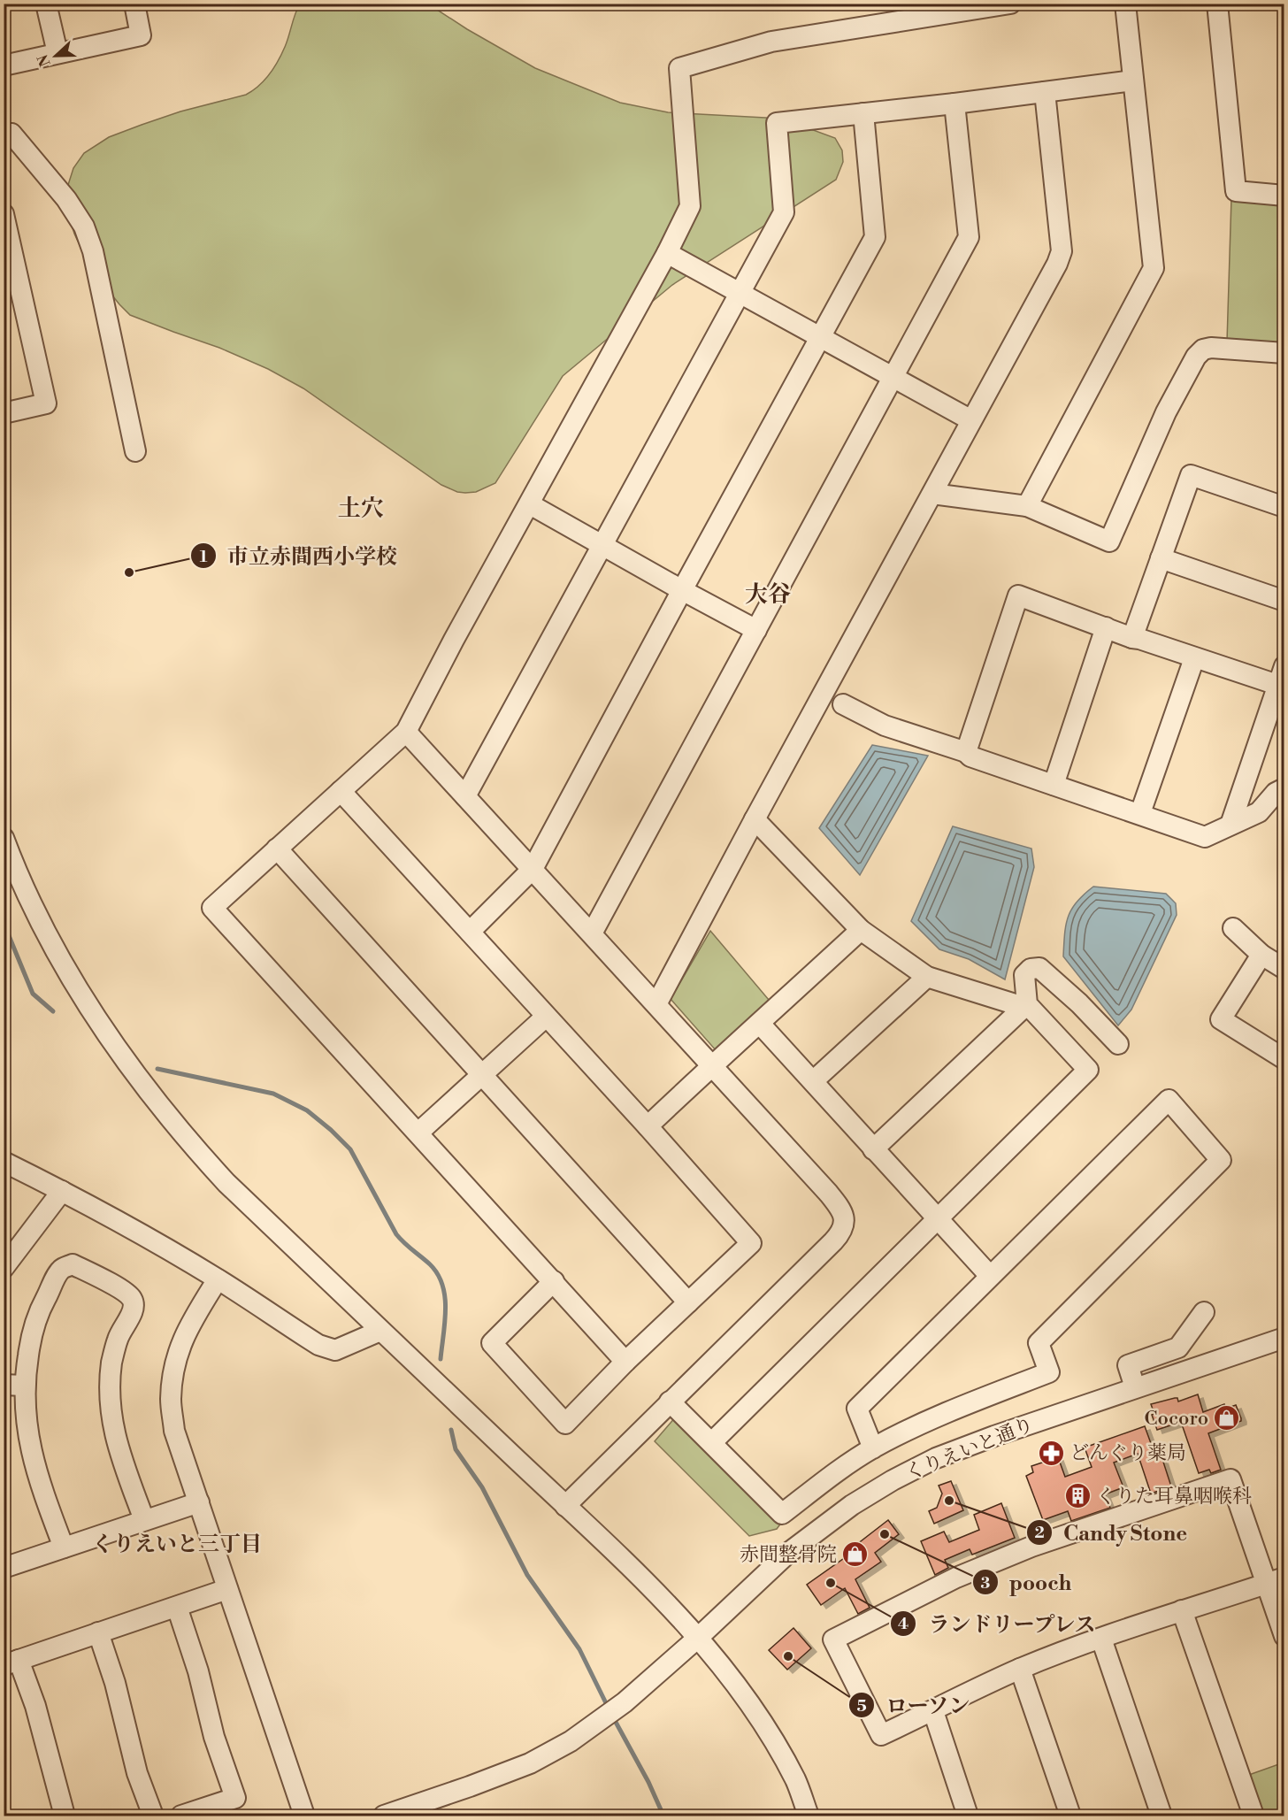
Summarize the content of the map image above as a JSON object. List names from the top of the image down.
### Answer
{
  "streets": {
    "street": ["くりえいと通り"]
  },
  "districts": ["土穴", "大谷", "くりえいと三丁目"],
  "places": {
    "other": [
      "市立赤間西小学校",
      "Candy Stone",
      "pooch",
      "ランドリープレス",
      "ローソン"
    ],
    "shop": ["Cocoro", "赤間整骨院"],
    "pharmacy": ["どんぐり薬局"],
    "building": ["くりた耳鼻咽喉科"]
  },
  "north": "left"
}
